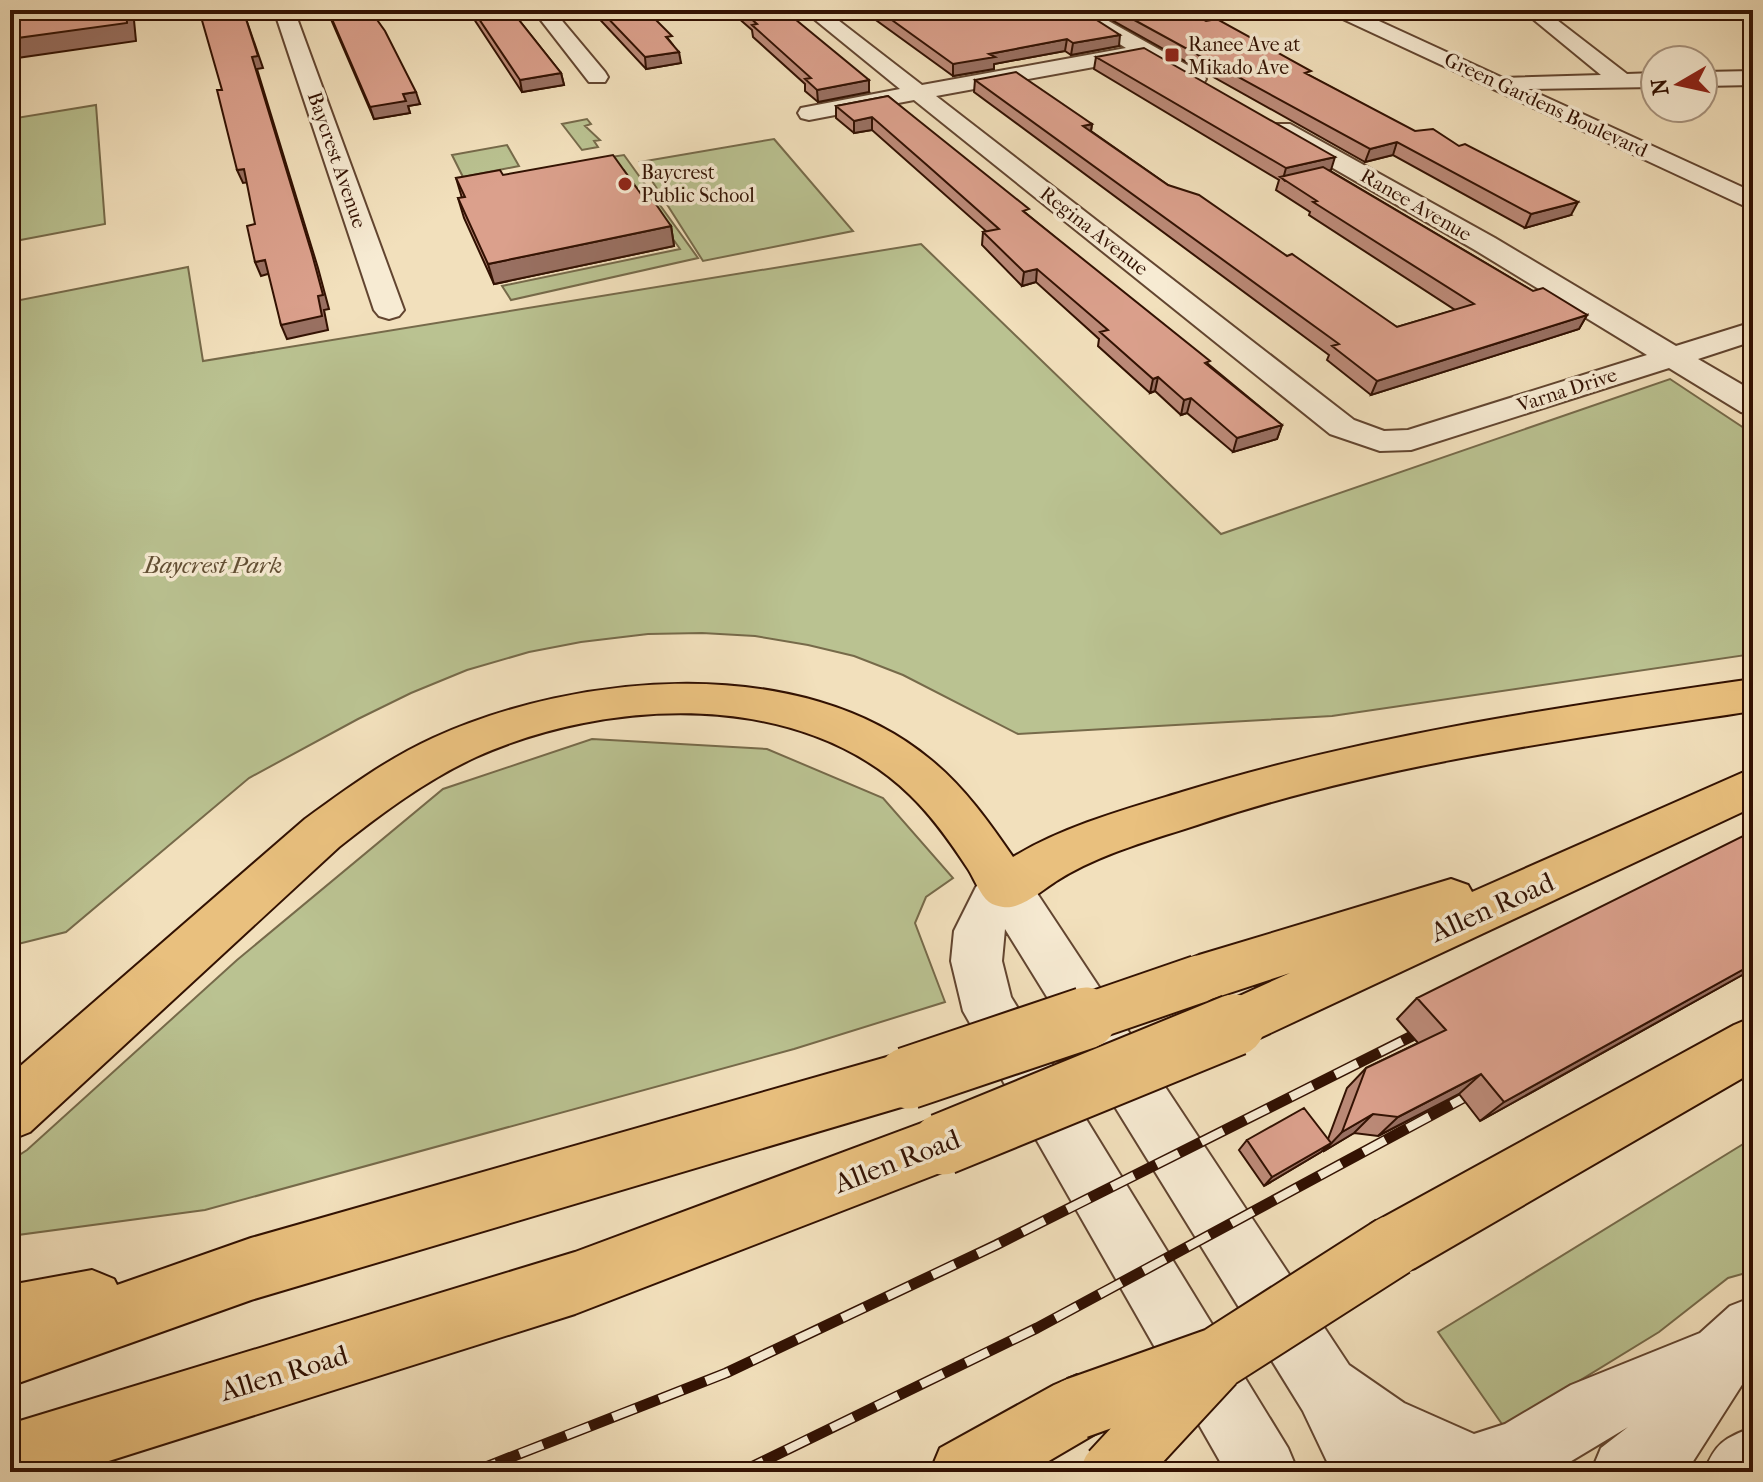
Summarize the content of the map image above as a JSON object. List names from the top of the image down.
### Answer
{
  "streets": {
    "highway": ["Allen Road"],
    "street": [
      "Green Gardens Boulevard",
      "Baycrest Avenue",
      "Ranee Avenue",
      "Regina Avenue",
      "Varna Drive"
    ]
  },
  "crossings": [
    ["Ranee Avenue", "Varna Drive"],
    ["Regina Avenue", "Varna Drive"]
  ],
  "parks": ["Baycrest Park"],
  "places": {
    "transit": ["Ranee Ave at Mikado Ave"],
    "other": ["Baycrest Public School"]
  },
  "north": "left"
}
